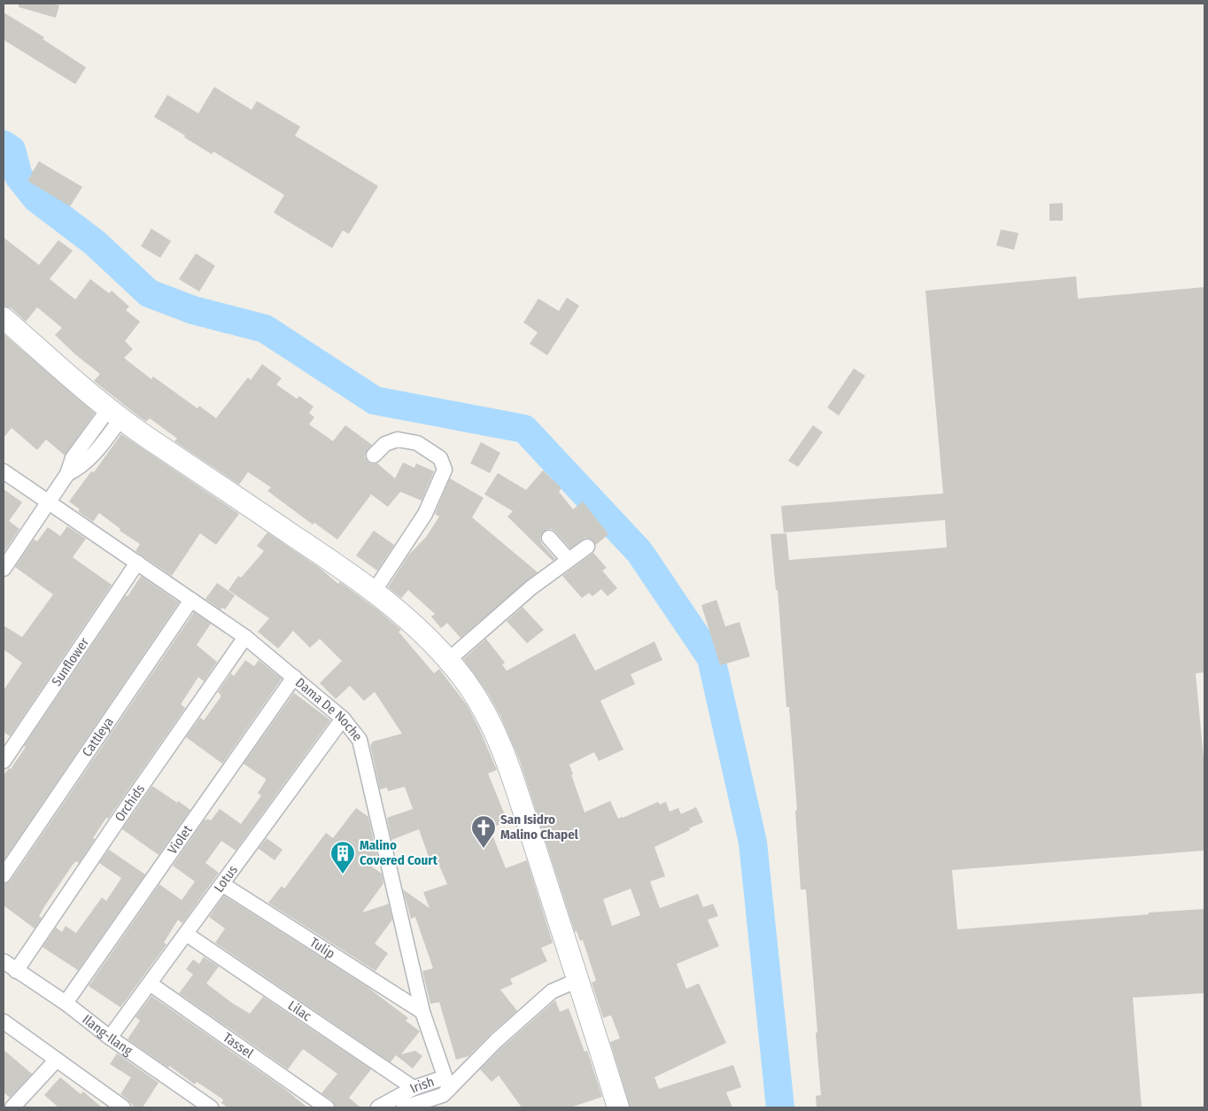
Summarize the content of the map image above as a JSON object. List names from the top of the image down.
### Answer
{
  "streets": {
    "street": [
      "Sunflower",
      "Dama De Noche",
      "Cattleya",
      "Orchids",
      "Violet",
      "Lotus",
      "Tulip",
      "Lilac",
      "Ilang-Ilang",
      "Tassel",
      "Irish"
    ]
  },
  "crossings": [
    ["Sunflower", "Dama De Noche"],
    ["Dama De Noche", "Cattleya"],
    ["Dama De Noche", "Orchids"],
    ["Dama De Noche", "Violet"],
    ["Dama De Noche", "Lotus"],
    ["Dama De Noche", "Tulip"],
    ["Dama De Noche", "Irish"],
    ["Orchids", "Ilang-Ilang"],
    ["Violet", "Ilang-Ilang"],
    ["Lotus", "Tulip"],
    ["Lotus", "Lilac"],
    ["Lotus", "Ilang-Ilang"],
    ["Lotus", "Tassel"],
    ["Lilac", "Irish"]
  ],
  "places": {
    "church": ["San Isidro Malino Chapel"],
    "building": ["Malino Covered Court"]
  }
}
